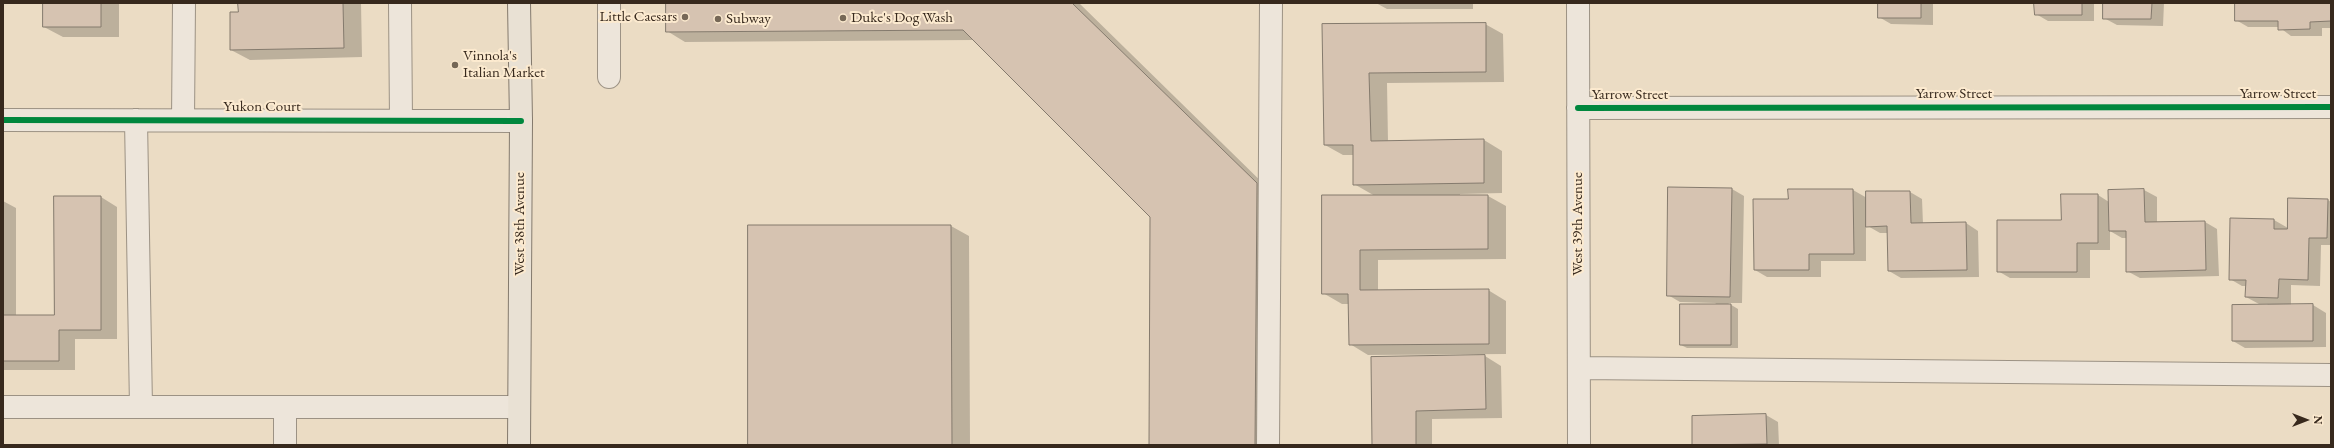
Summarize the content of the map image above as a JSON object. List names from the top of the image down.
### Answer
{
  "streets": {
    "main road": ["West 38th Avenue"],
    "street": ["Yarrow Street", "Yukon Court", "West 39th Avenue"]
  },
  "crossings": [
    ["Yarrow Street", "West 39th Avenue"],
    ["Yukon Court", "West 38th Avenue"]
  ],
  "places": [
    "Little Caesars",
    "Duke's Dog Wash",
    "Subway",
    "Vinnola's Italian Market"
  ],
  "north": "right"
}
